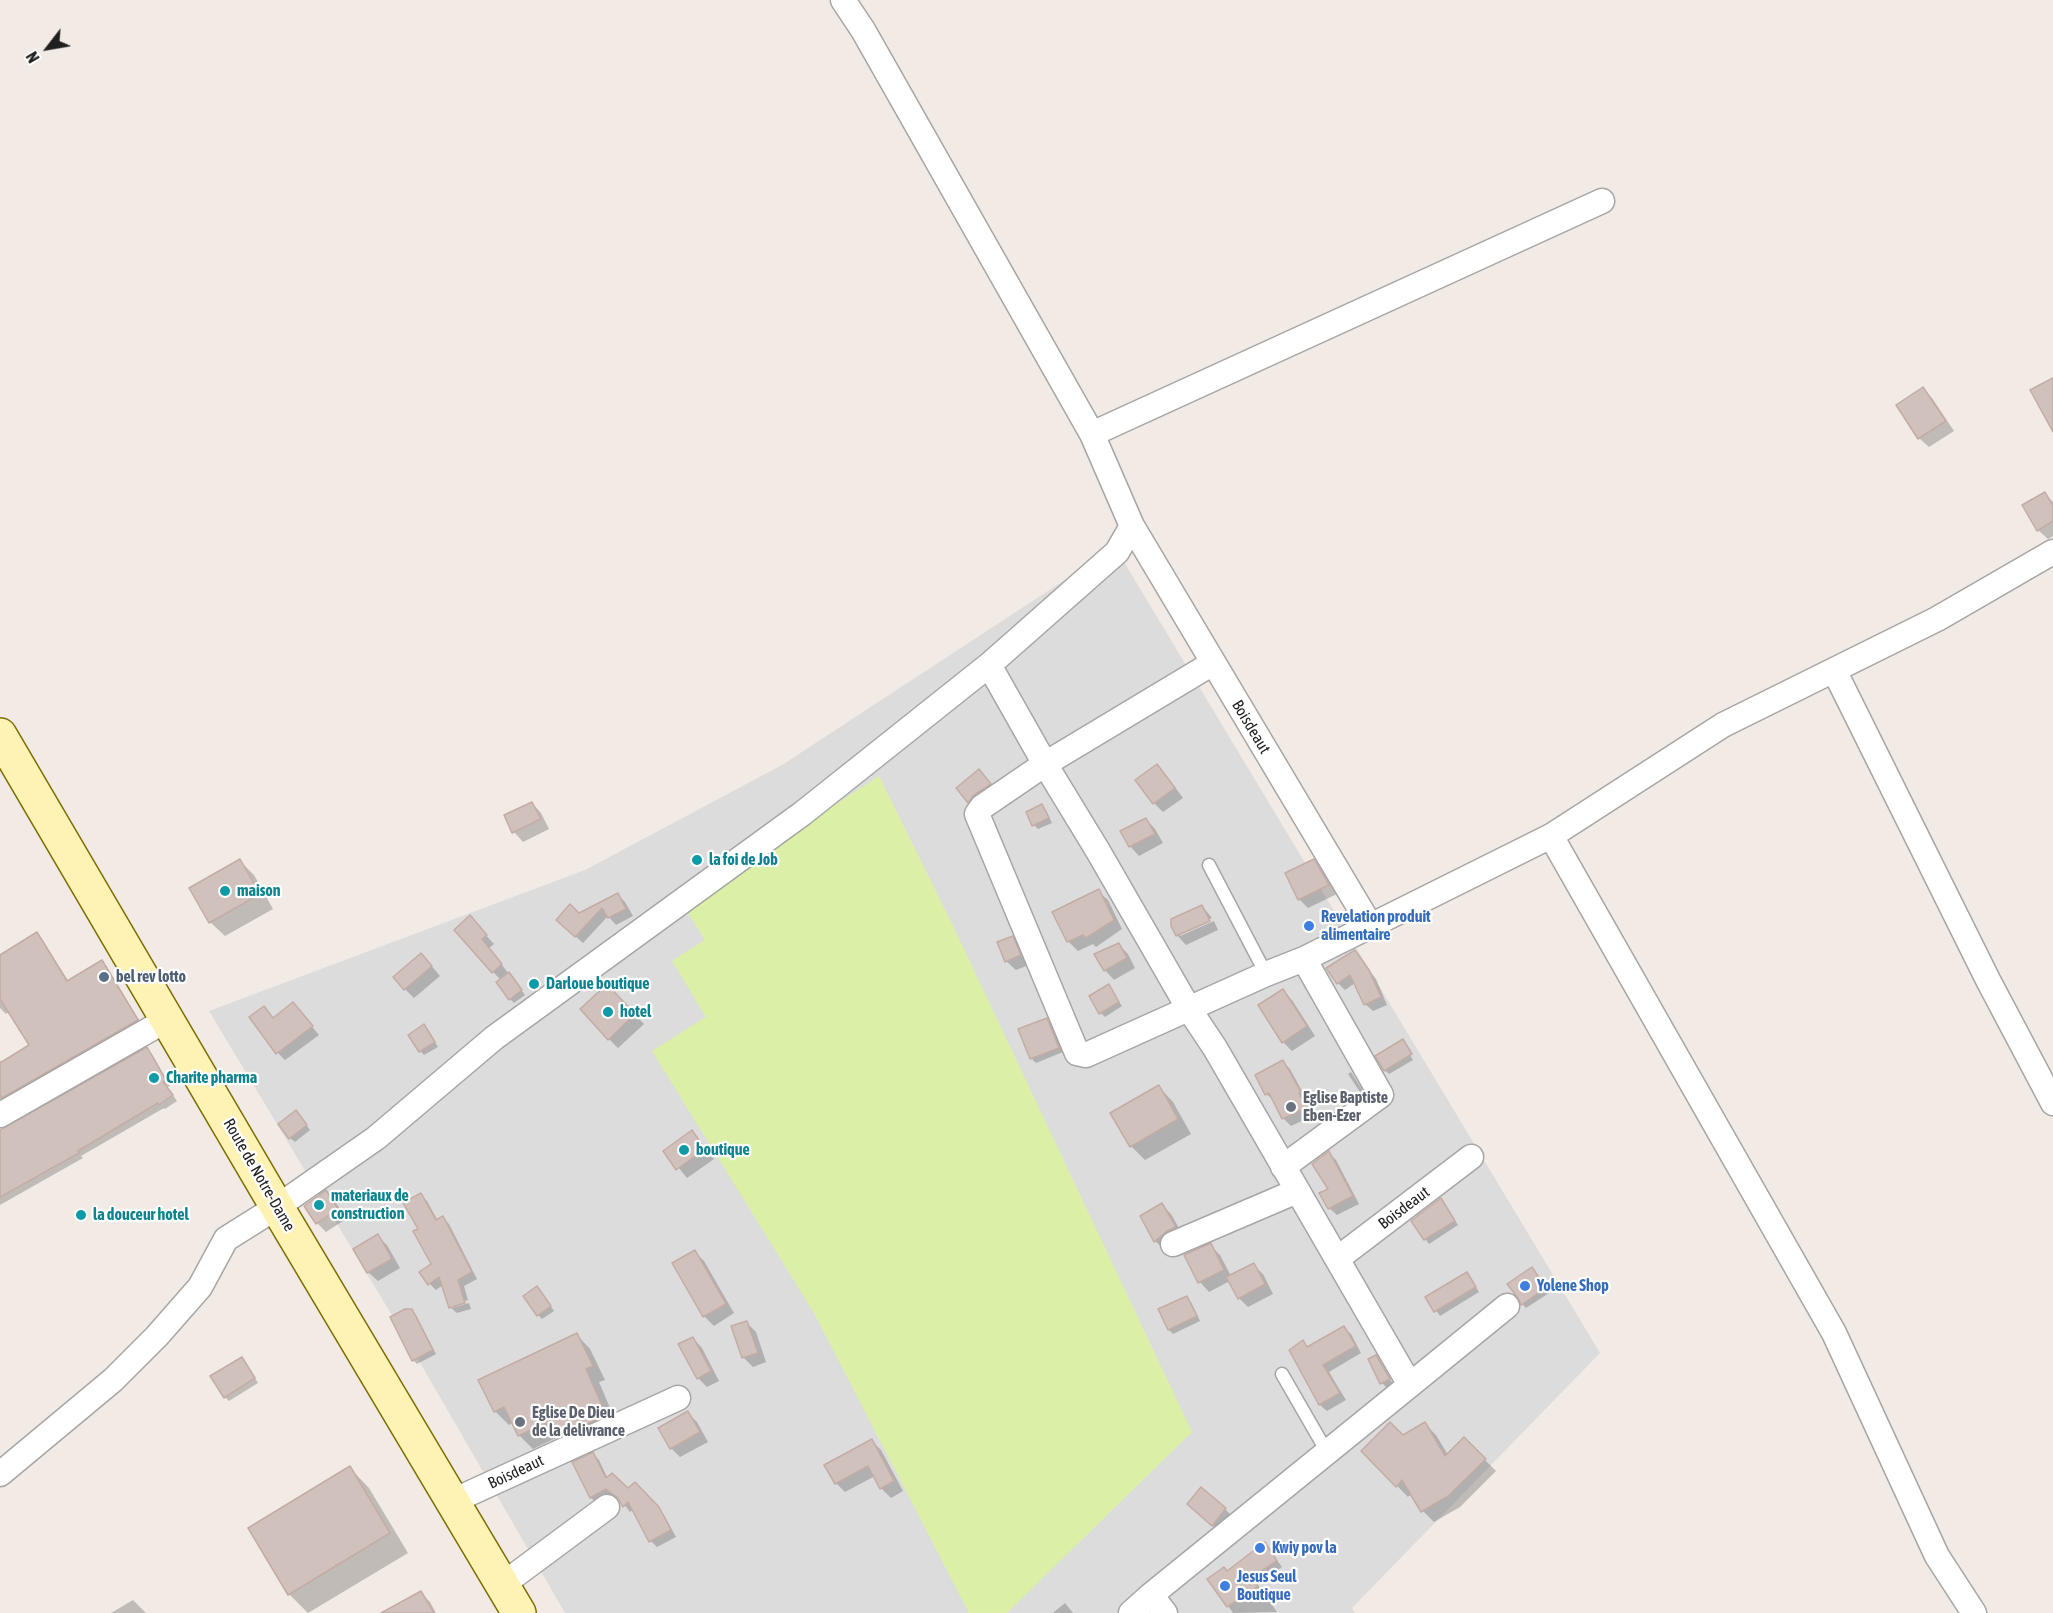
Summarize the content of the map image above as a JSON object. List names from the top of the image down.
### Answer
{
  "streets": {
    "street": ["Boisdeaut", "Route de Notre-Dame"]
  },
  "crossings": [
    ["Boisdeaut", "Route de Notre-Dame"]
  ],
  "places": [
    "la foi de Job",
    "maison",
    "Revelation produit alimentaire",
    "bel rev lotto",
    "Darloue boutique",
    "hotel",
    "Charite pharma",
    "Eglise Baptiste Eben-Ezer",
    "boutique",
    "materiaux de construction",
    "la douceur hotel",
    "Yolene Shop",
    "Eglise De Dieu de la delivrance",
    "Kwiy pov la",
    "Jesus Seul Boutique"
  ],
  "north": "bottom left"
}
